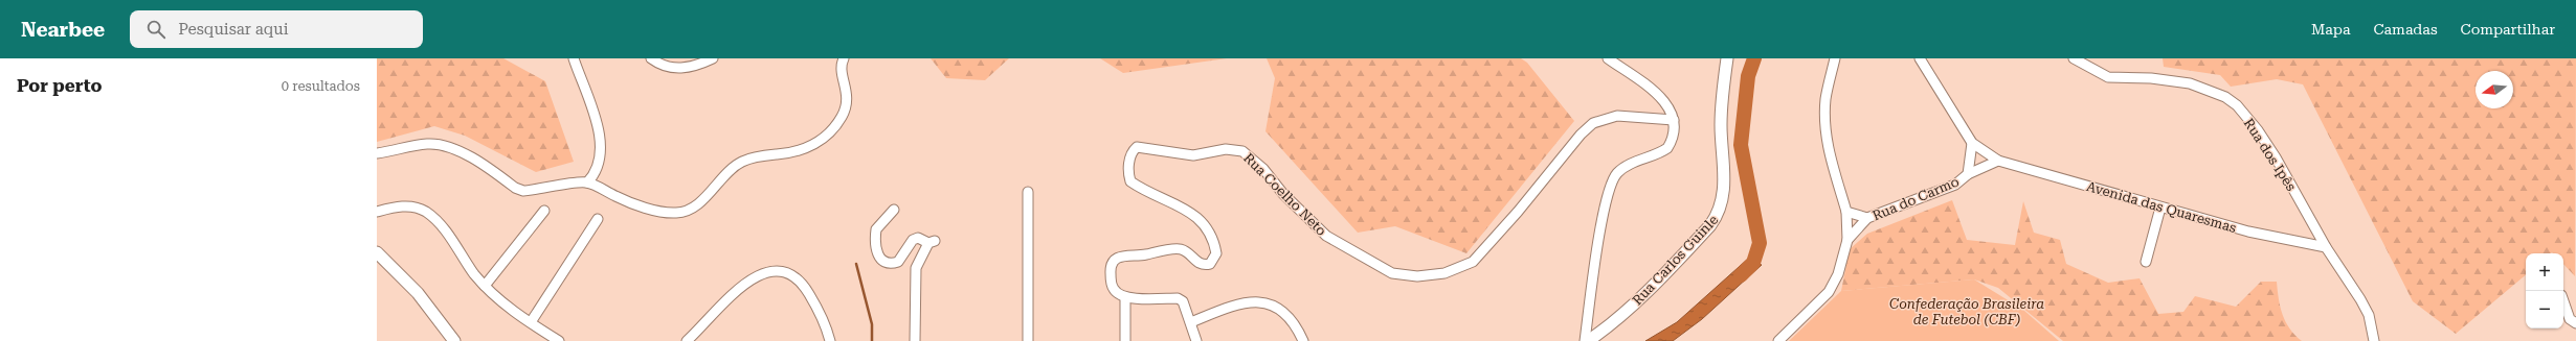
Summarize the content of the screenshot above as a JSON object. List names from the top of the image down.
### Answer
{
  "streets": {
    "street": [
      "Rua dos Ipês",
      "Rua Coelho Neto",
      "Rua do Carmo",
      "Avenida das Quaresmas",
      "Rua Carlos Guinle"
    ]
  },
  "crossings": [
    ["Rua dos Ipês", "Avenida das Quaresmas"],
    ["Rua do Carmo", "Avenida das Quaresmas"]
  ],
  "parks": ["Confederação Brasileira de Futebol (CBF)"],
  "north": "left",
  "page": {
    "header": "Nearbee",
    "search": "Pesquisar aqui",
    "nav": ["Mapa", "Camadas", "Compartilhar"],
    "heading": ["Por perto", "0 resultados"],
    "map_buttons": ["+", "−"]
  }
}
